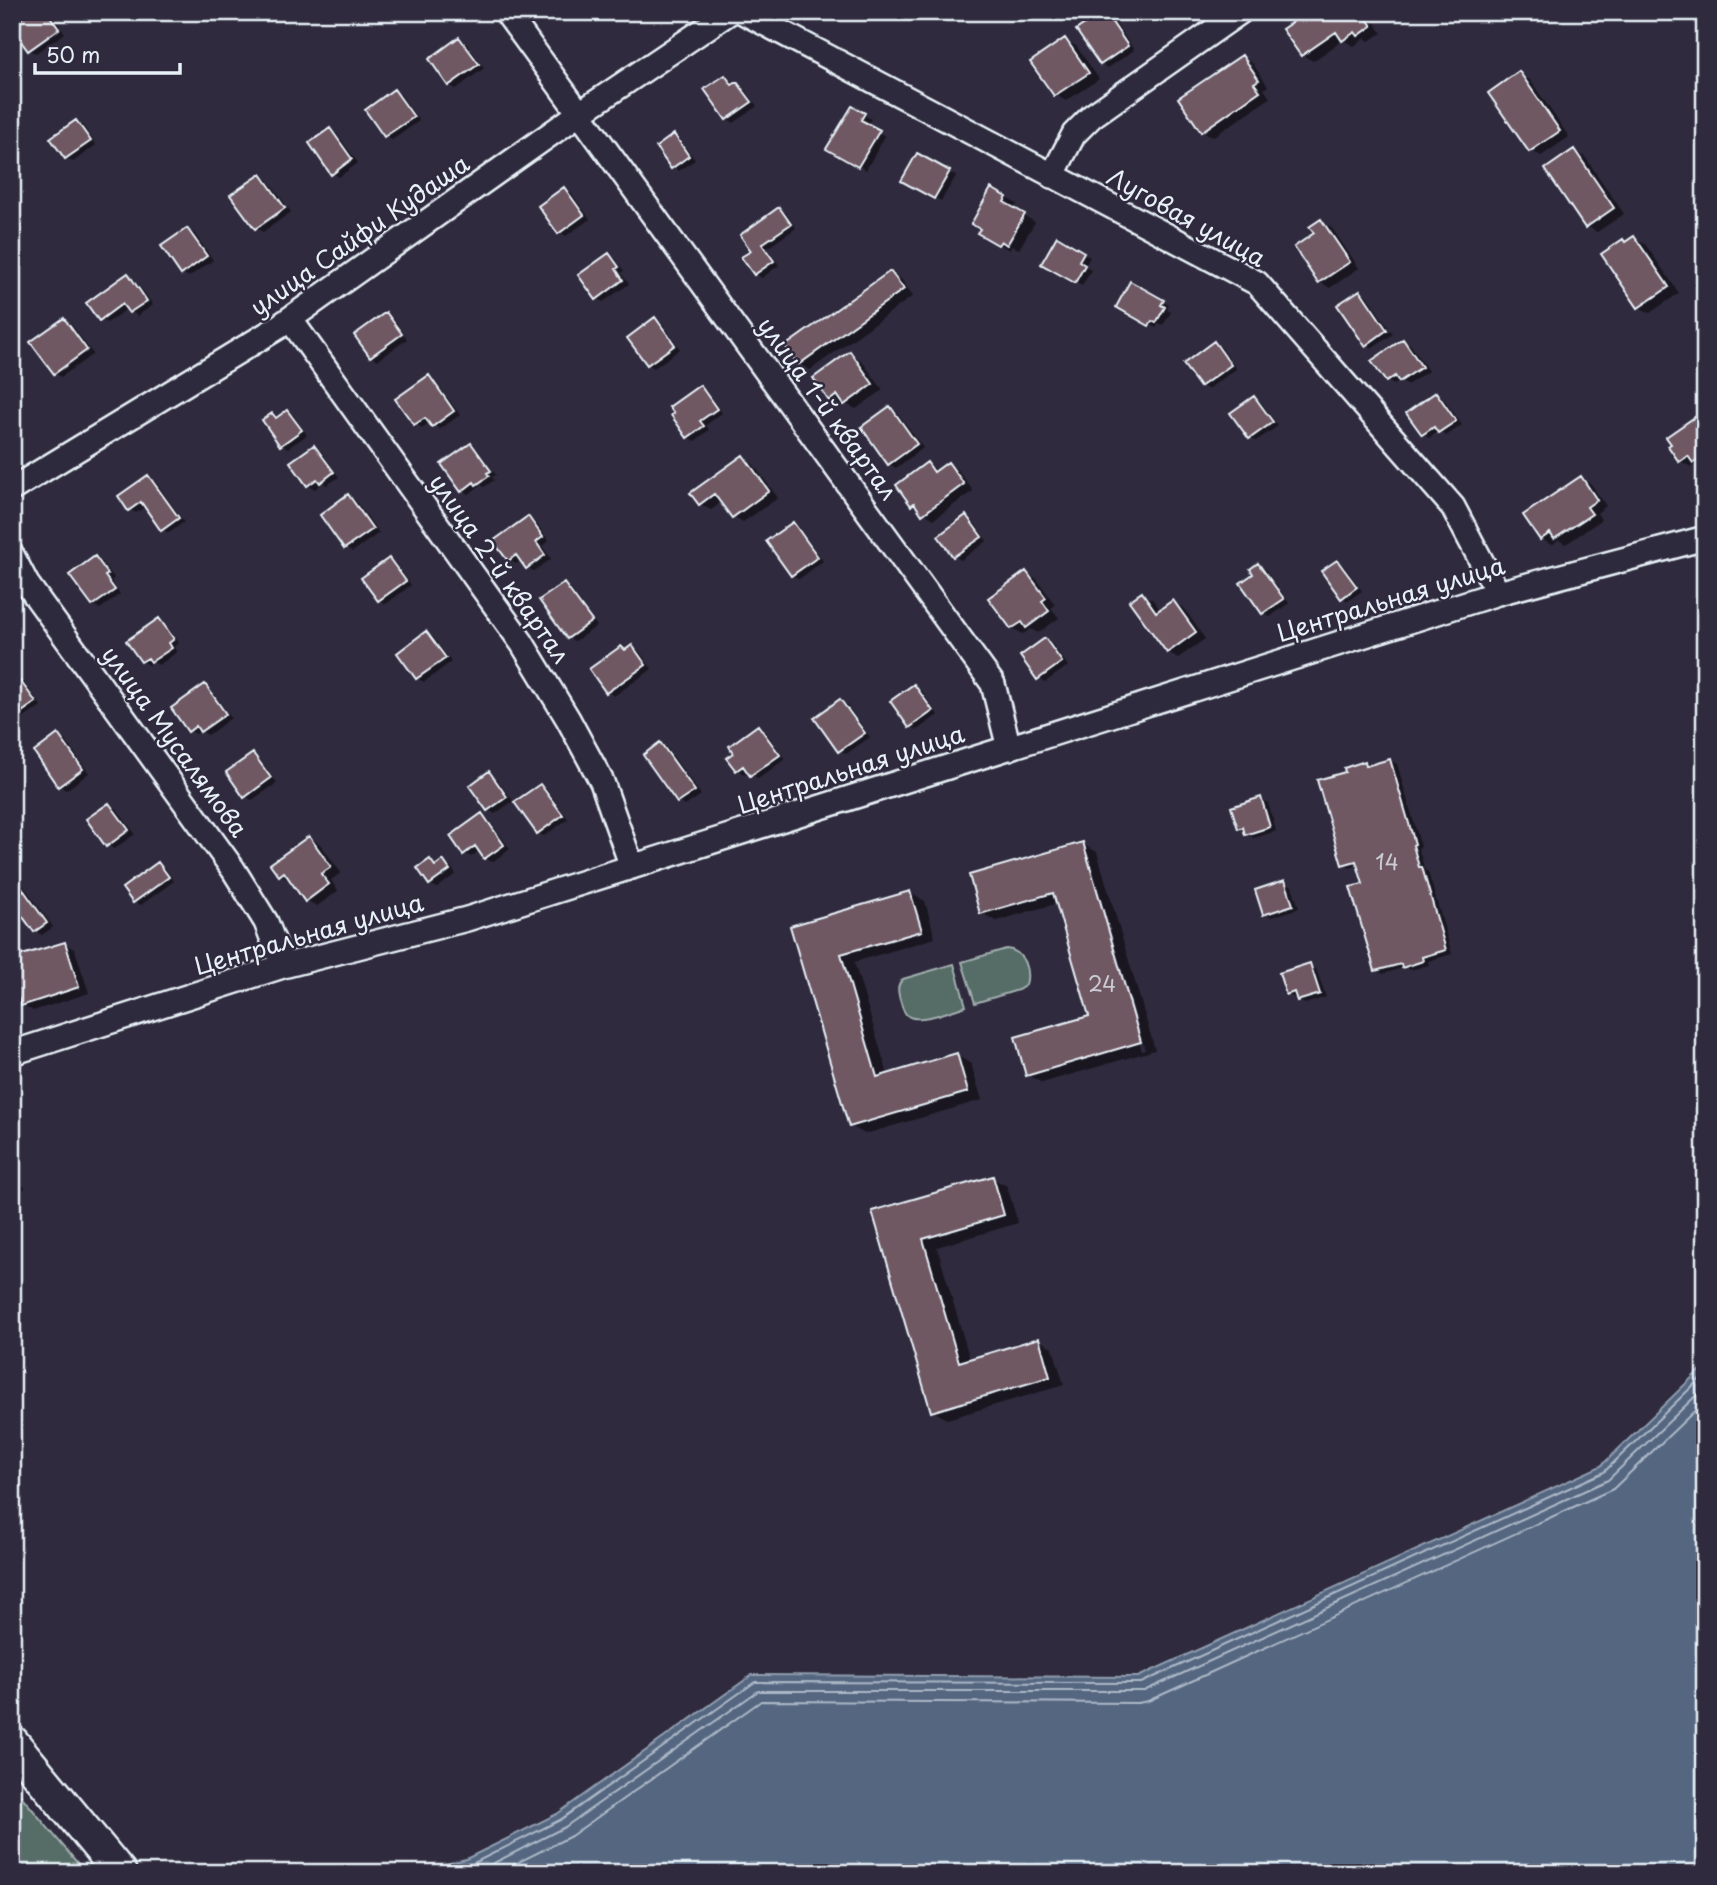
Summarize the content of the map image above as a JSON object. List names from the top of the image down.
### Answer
{
  "streets": {
    "street": [
      "Луговая улица",
      "улица Сайфи Кудаша",
      "улица 1-й квартал",
      "улица 2-й квартал",
      "Центральная улица",
      "улица Мусалямова"
    ]
  },
  "crossings": [
    ["Луговая улица", "Центральная улица"],
    ["улица Сайфи Кудаша", "улица 1-й квартал"],
    ["улица Сайфи Кудаша", "улица 2-й квартал"],
    ["улица 1-й квартал", "Центральная улица"],
    ["улица 2-й квартал", "Центральная улица"],
    ["Центральная улица", "улица Мусалямова"]
  ],
  "house_numbers": ["14", "24"],
  "scale_bar": "50 m"
}
